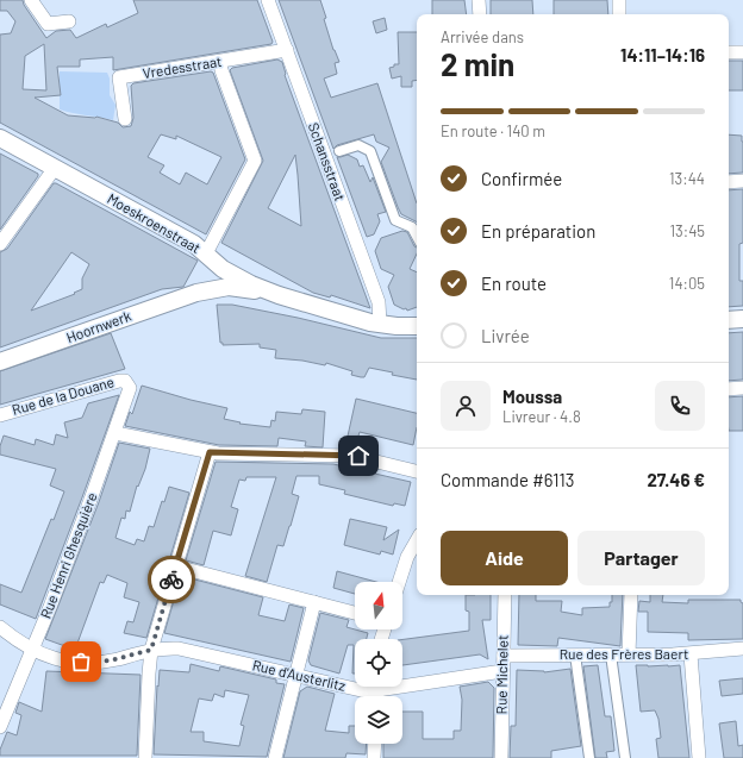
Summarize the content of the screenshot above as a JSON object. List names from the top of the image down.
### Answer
{
  "streets": {
    "street": [
      "Vredesstraat",
      "Schansstraat",
      "Moeskroenstraat",
      "Hoornwerk",
      "Rue de la Douane",
      "Rue Henri Ghesquière",
      "Rue des Frères Baert",
      "Rue Michelet",
      "Rue d'Austerlitz"
    ]
  },
  "crossings": [
    ["Vredesstraat", "Schansstraat"],
    ["Schansstraat", "Moeskroenstraat"],
    ["Moeskroenstraat", "Hoornwerk"],
    ["Rue de la Douane", "Rue Henri Ghesquière"],
    ["Rue Henri Ghesquière", "Rue d'Austerlitz"],
    ["Rue des Frères Baert", "Rue Michelet"],
    ["Rue Michelet", "Rue d'Austerlitz"]
  ],
  "north": "top",
  "page": {
    "heading": ["2 min", "Arrivée dans", "14:11–14:16"],
    "panel": [
      "Moussa",
      "Livreur · 4.8",
      "Commande #6113",
      "27.46 €"
    ],
    "bar": "En route · 140 m",
    "list": [
      ["Confirmée", "13:44"],
      ["En préparation", "13:45"],
      ["En route", "14:05"],
      "Livrée"
    ],
    "buttons": ["Aide", "Partager"]
  }
}
